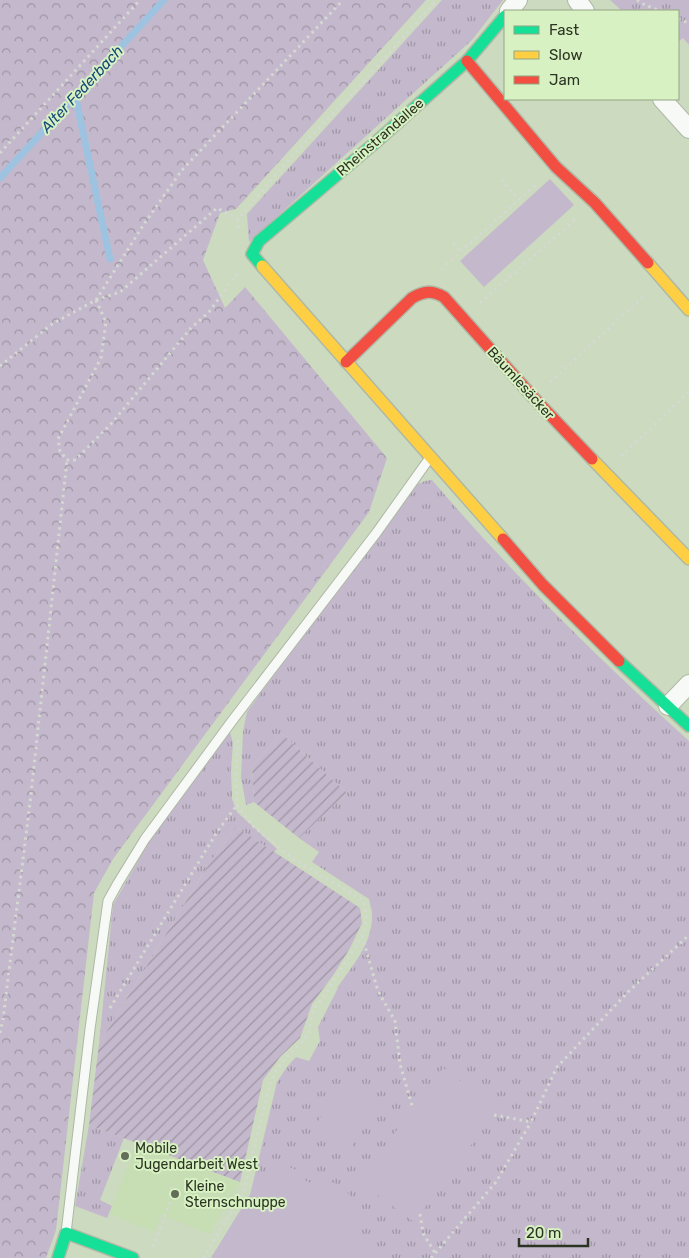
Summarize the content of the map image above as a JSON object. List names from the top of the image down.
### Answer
{
  "streets": {
    "street": ["Rheinstrandallee", "Bäumlesäcker"]
  },
  "water": ["Alter Federbach"],
  "places": ["Mobile Jugendarbeit West", "Kleine Sternschnuppe"],
  "legend": ["Fast", "Slow", "Jam"],
  "scale_bar": "20 m"
}
